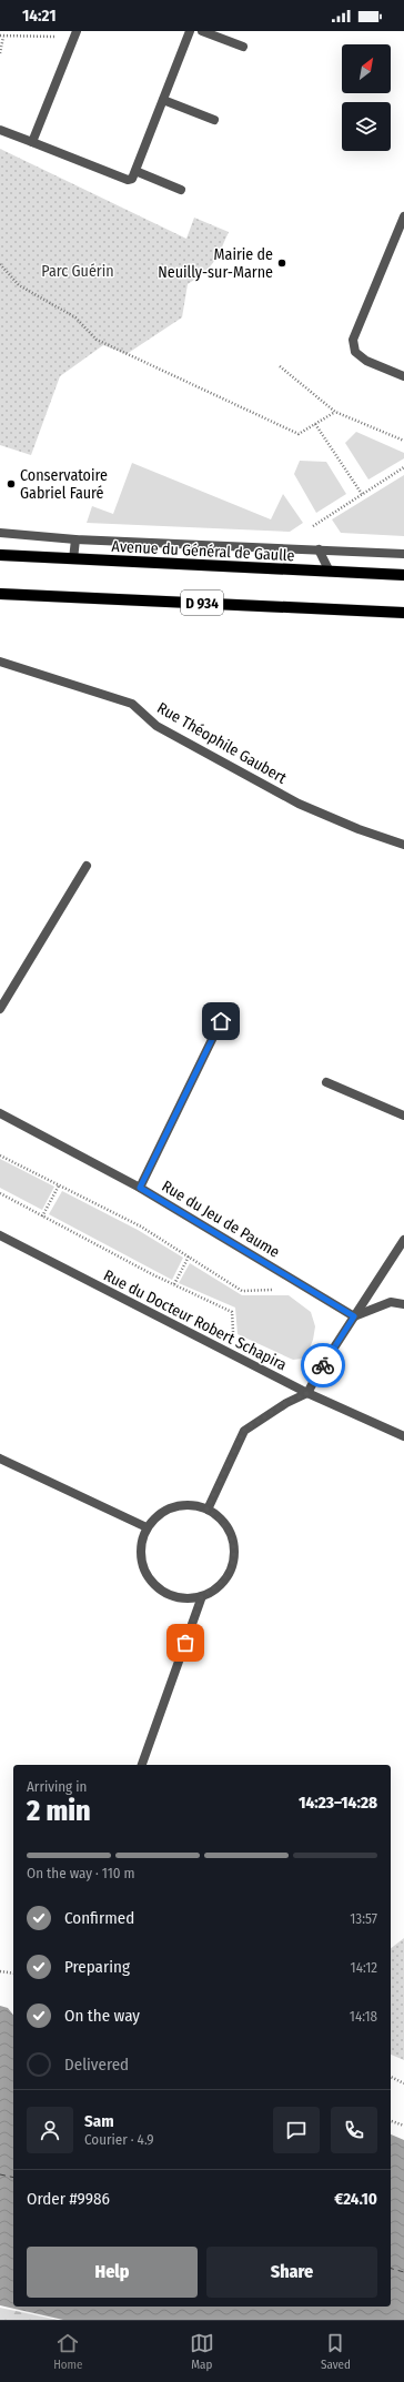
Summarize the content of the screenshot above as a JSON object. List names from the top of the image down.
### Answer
{
  "streets": {
    "main road": ["Avenue du Général de Gaulle", "D 934"],
    "street": ["Rue Théophile Gaubert", "Rue du Jeu de Paume", "Rue du Docteur Robert Schapira"]
  },
  "parks": ["Parc Guérin"],
  "places": ["Mairie de Neuilly-sur-Marne", "Conservatoire Gabriel Fauré"],
  "north": "top right",
  "page": {
    "status": "14:21",
    "heading": ["2 min", "Arriving in", "14:23–14:28"],
    "panel": [
      "Sam",
      "Courier · 4.9",
      "Order #9986",
      "€24.10"
    ],
    "bar": "On the way · 110 m",
    "list": [
      ["Confirmed", "13:57"],
      ["Preparing", "14:12"],
      ["On the way", "14:18"],
      "Delivered"
    ],
    "buttons": ["Help", "Share"],
    "tabs": ["Home", "Map", "Saved"]
  }
}
